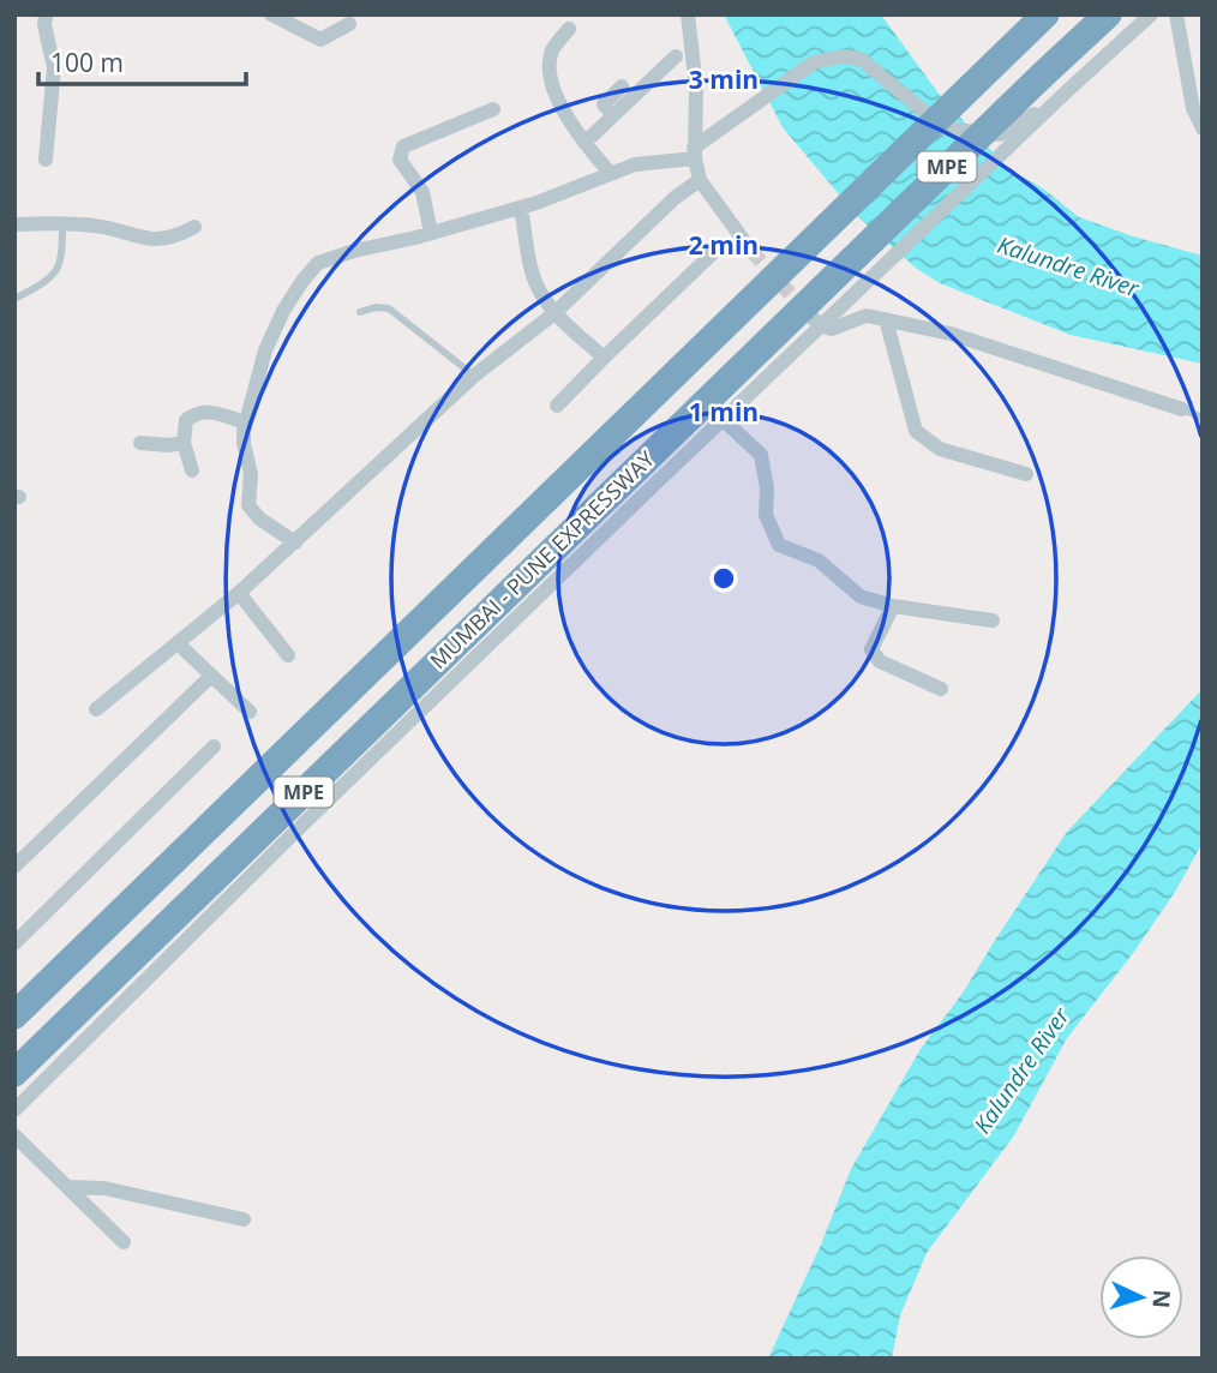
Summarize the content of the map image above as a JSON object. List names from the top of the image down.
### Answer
{
  "streets": {
    "highway": ["MPE", "MUMBAI - PUNE EXPRESSWAY"]
  },
  "water": ["Kalundre River"],
  "scale_bar": "100 m",
  "north": "right",
  "rings": ["3 min", "2 min", "1 min"]
}
